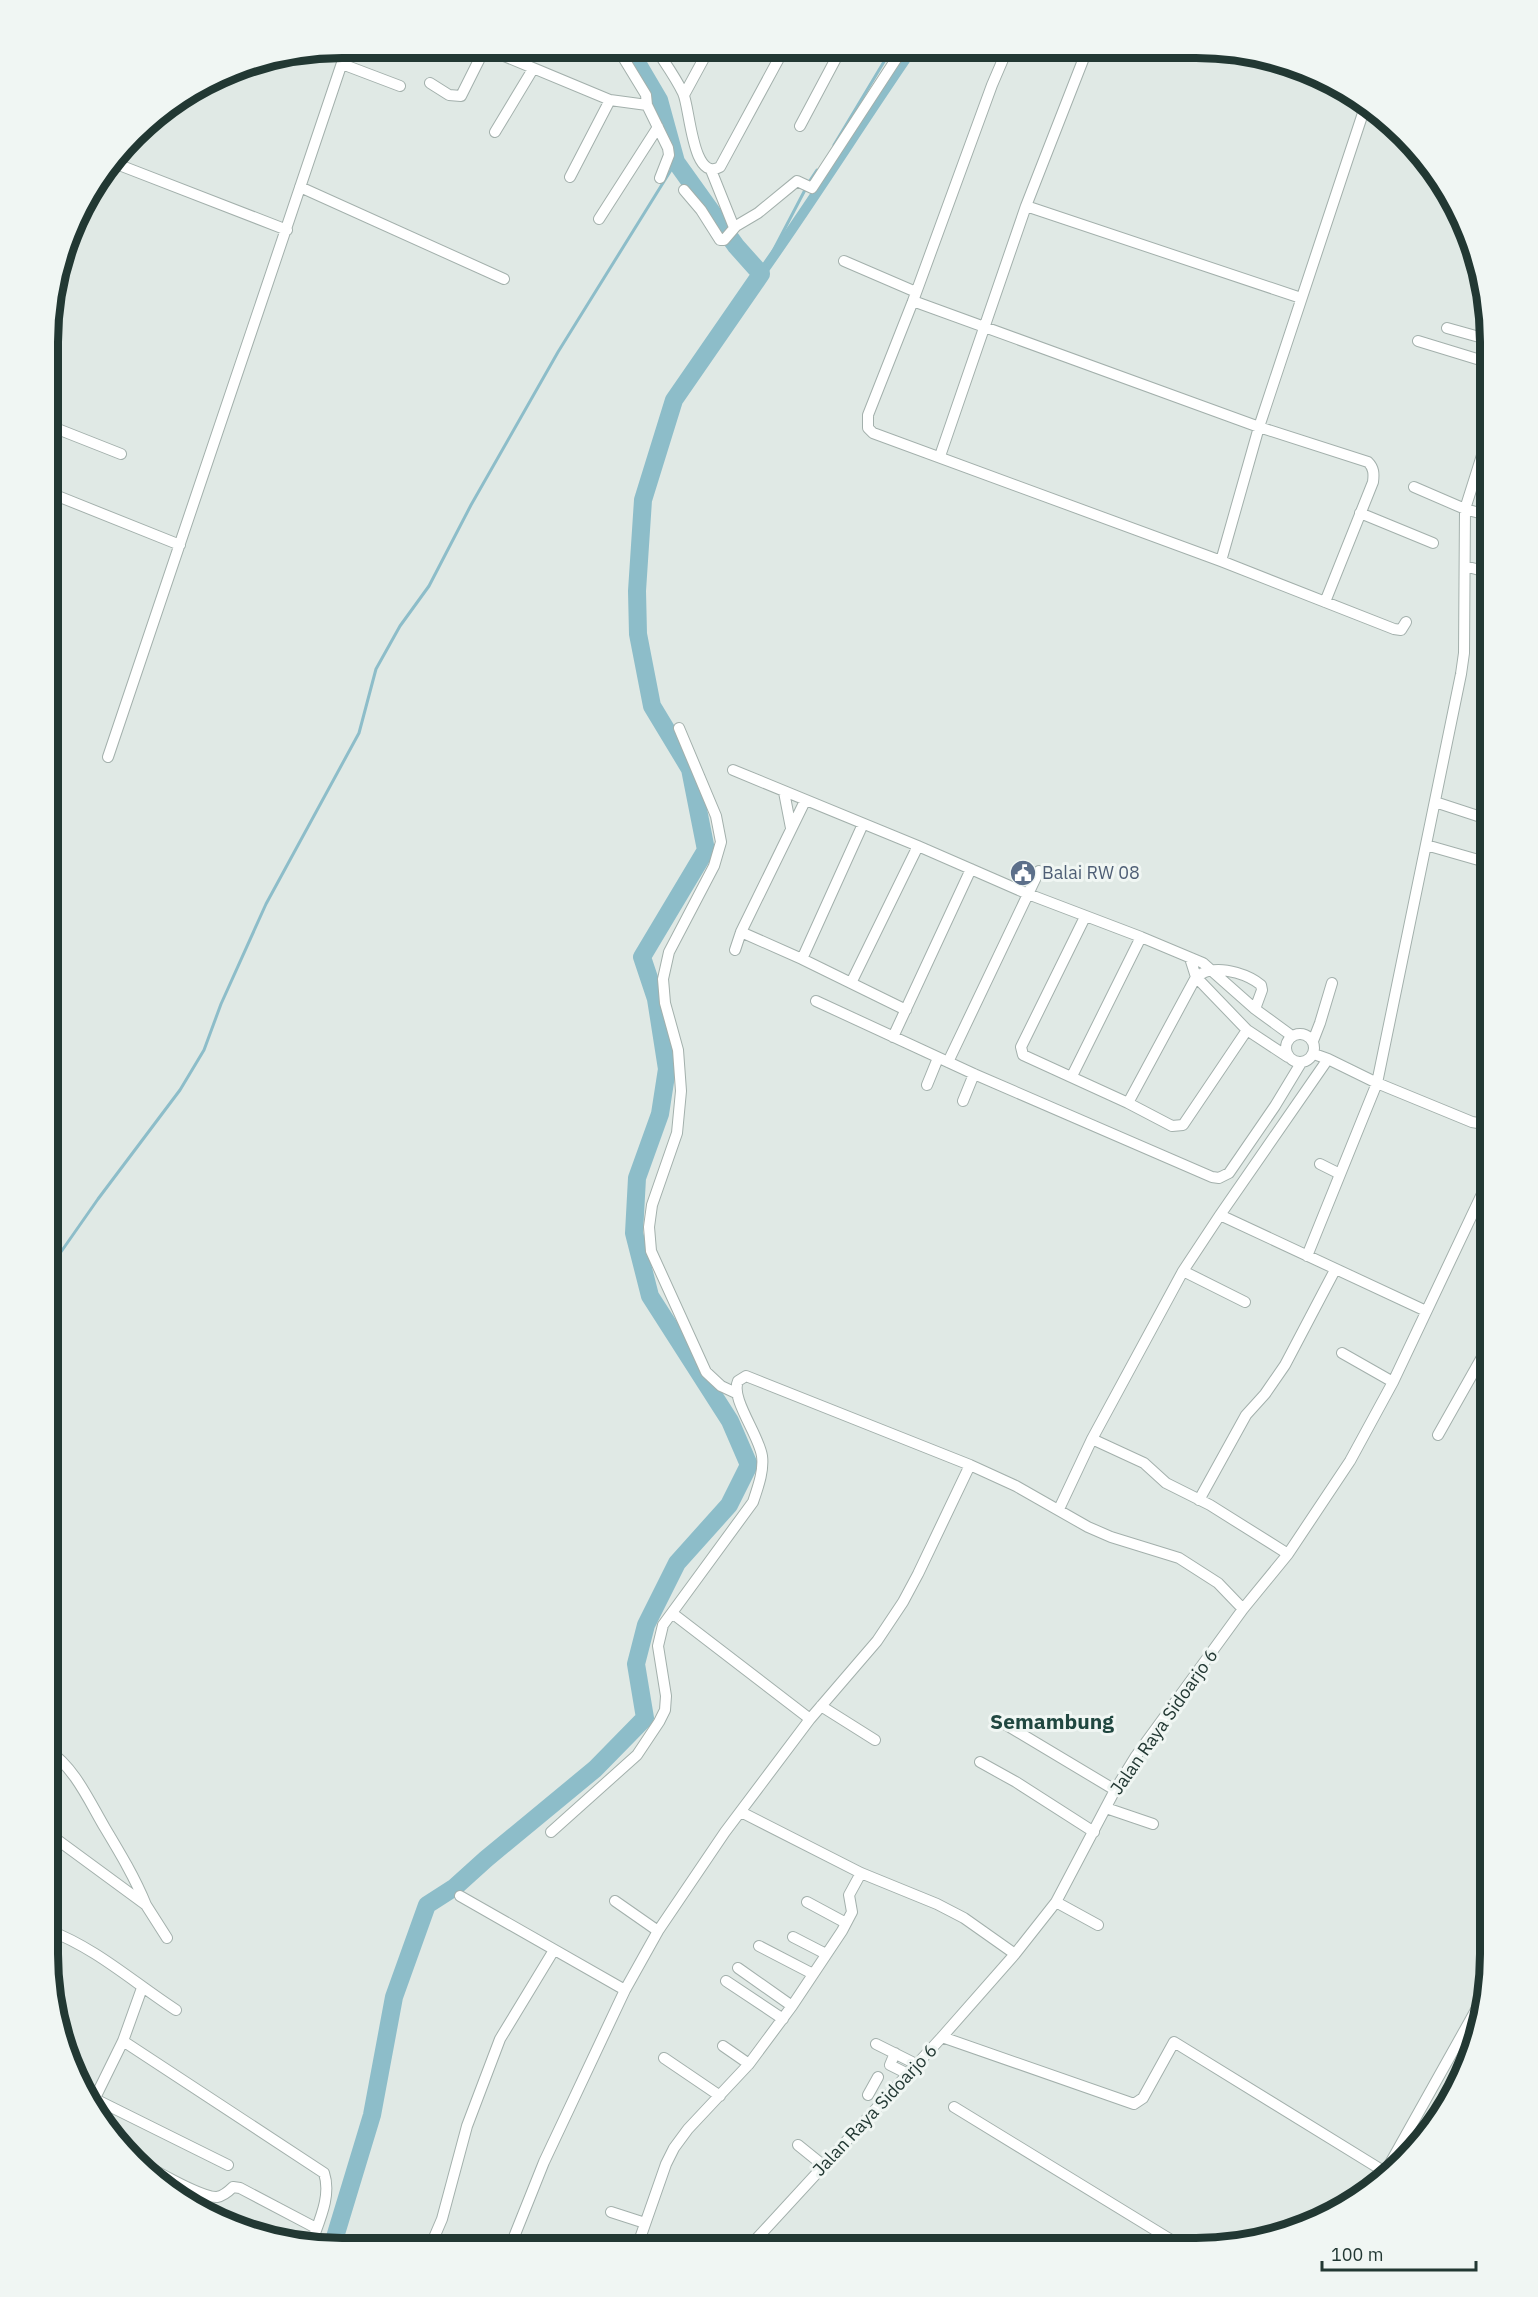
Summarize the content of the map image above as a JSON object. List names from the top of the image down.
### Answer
{
  "streets": {
    "street": ["Jalan Raya Sidoarjo 6"]
  },
  "districts": ["Semambung"],
  "places": {
    "public building": ["Balai RW 08"]
  },
  "scale_bar": "100 m"
}
